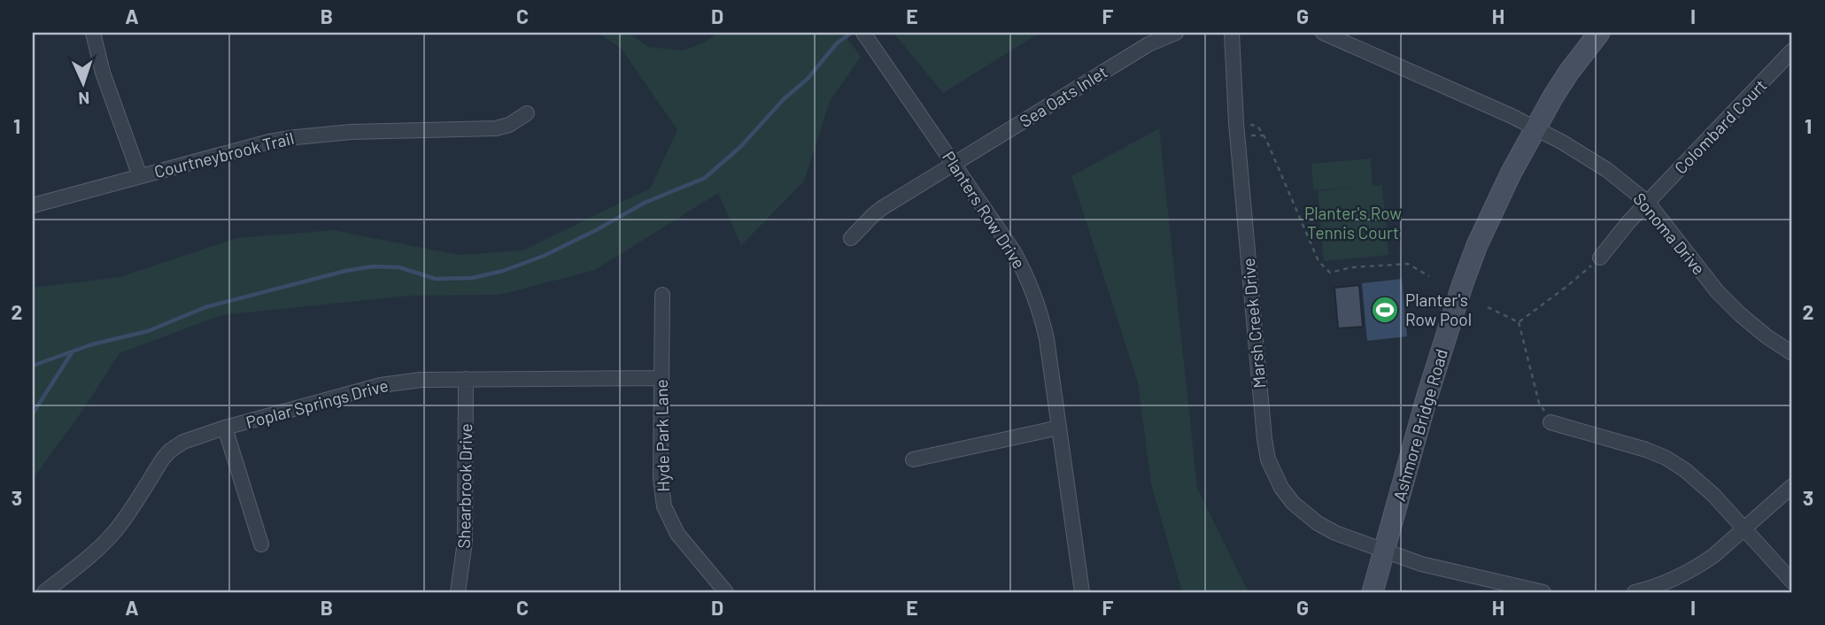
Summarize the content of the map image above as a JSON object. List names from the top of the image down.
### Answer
{
  "streets": {
    "main road": ["Ashmore Bridge Road"],
    "street": [
      "Sea Oats Inlet",
      "Colombard Court",
      "Courtneybrook Trail",
      "Planters Row Drive",
      "Sonoma Drive",
      "Marsh Creek Drive",
      "Poplar Springs Drive",
      "Hyde Park Lane",
      "Shearbrook Drive"
    ]
  },
  "crossings": [
    ["Sea Oats Inlet", "Planters Row Drive"],
    ["Colombard Court", "Sonoma Drive"],
    ["Sonoma Drive", "Ashmore Bridge Road"],
    ["Marsh Creek Drive", "Ashmore Bridge Road"],
    ["Poplar Springs Drive", "Hyde Park Lane"],
    ["Poplar Springs Drive", "Shearbrook Drive"]
  ],
  "parks": ["Planter's Row Tennis Court"],
  "places": {
    "sports": ["Planter's Row Pool"]
  },
  "north": "bottom",
  "grid": {
    "columns": [
      "A",
      "B",
      "C",
      "D",
      "E",
      "F",
      "G",
      "H",
      "I"
    ],
    "rows": ["1", "2", "3"]
  }
}
